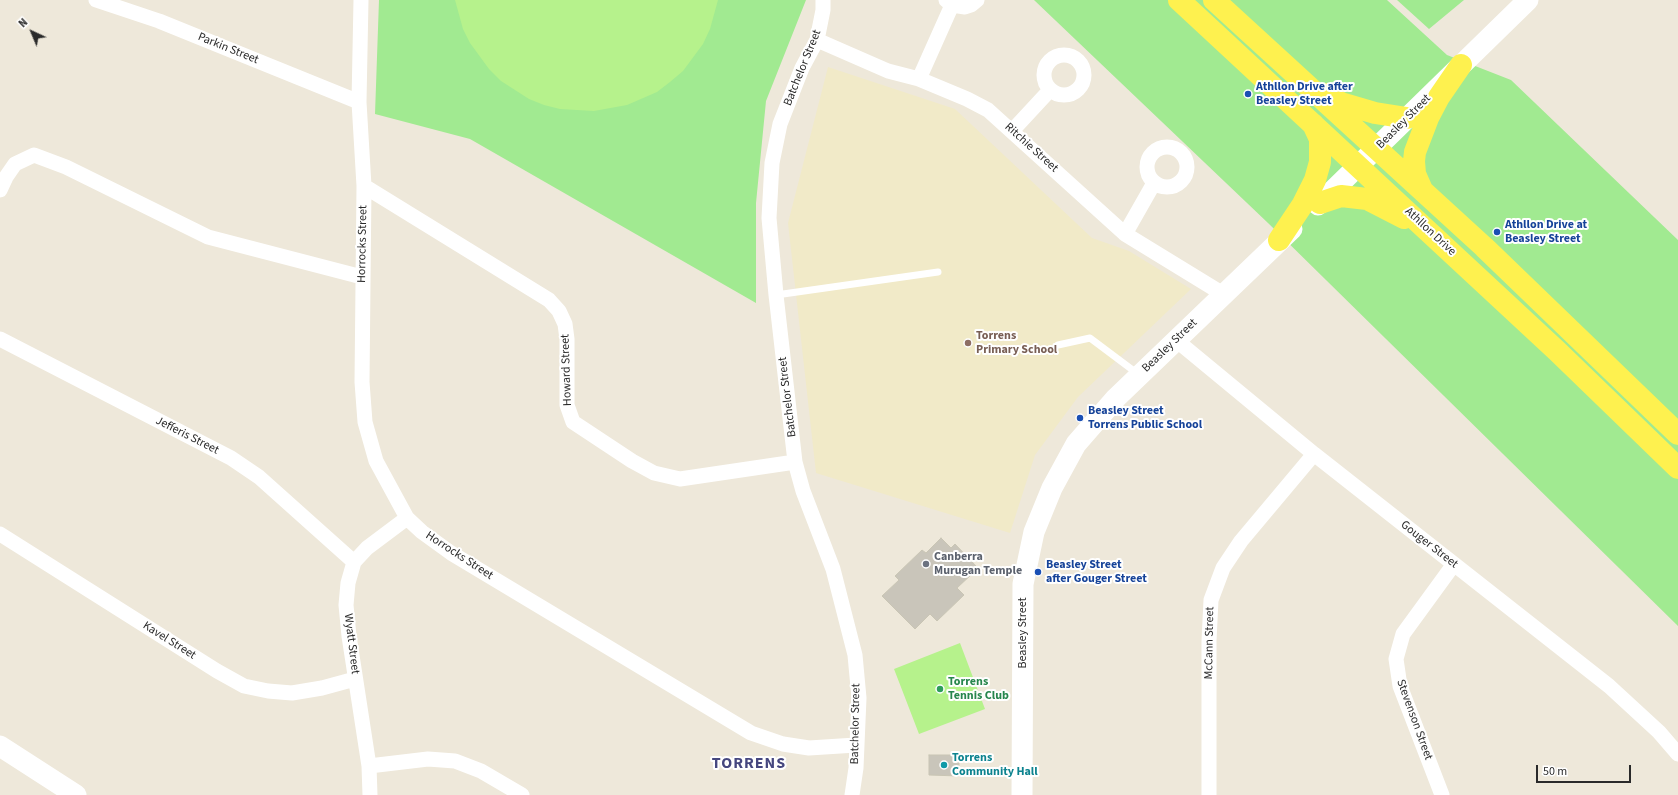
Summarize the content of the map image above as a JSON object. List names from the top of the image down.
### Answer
{
  "streets": {
    "main road": ["Beasley Street", "Athllon Drive"],
    "street": [
      "Parkin Street",
      "Batchelor Street",
      "Ritchie Street",
      "Horrocks Street",
      "Howard Street",
      "Jefferis Street",
      "Gouger Street",
      "Kavel Street",
      "McCann Street",
      "Wyatt Street",
      "Stevenson Street"
    ]
  },
  "crossings": [
    ["Parkin Street", "Horrocks Street"],
    ["Batchelor Street", "Ritchie Street"],
    ["Batchelor Street", "Horrocks Street"],
    ["Batchelor Street", "Howard Street"],
    ["Beasley Street", "Ritchie Street"],
    ["Beasley Street", "Athllon Drive"],
    ["Beasley Street", "Gouger Street"],
    ["Horrocks Street", "Howard Street"],
    ["Horrocks Street", "Wyatt Street"],
    ["Jefferis Street", "Wyatt Street"],
    ["Gouger Street", "McCann Street"],
    ["Gouger Street", "Stevenson Street"],
    ["Kavel Street", "Wyatt Street"]
  ],
  "districts": ["TORRENS"],
  "places": [
    "Athllon Drive after Beasley Street",
    "Athllon Drive at Beasley Street",
    "Torrens Primary School",
    "Beasley Street Torrens Public School",
    "Canberra Murugan Temple",
    "Beasley Street after Gouger Street",
    "Torrens Tennis Club",
    "Torrens Community Hall"
  ],
  "scale_bar": "50 m",
  "north": "top left"
}
